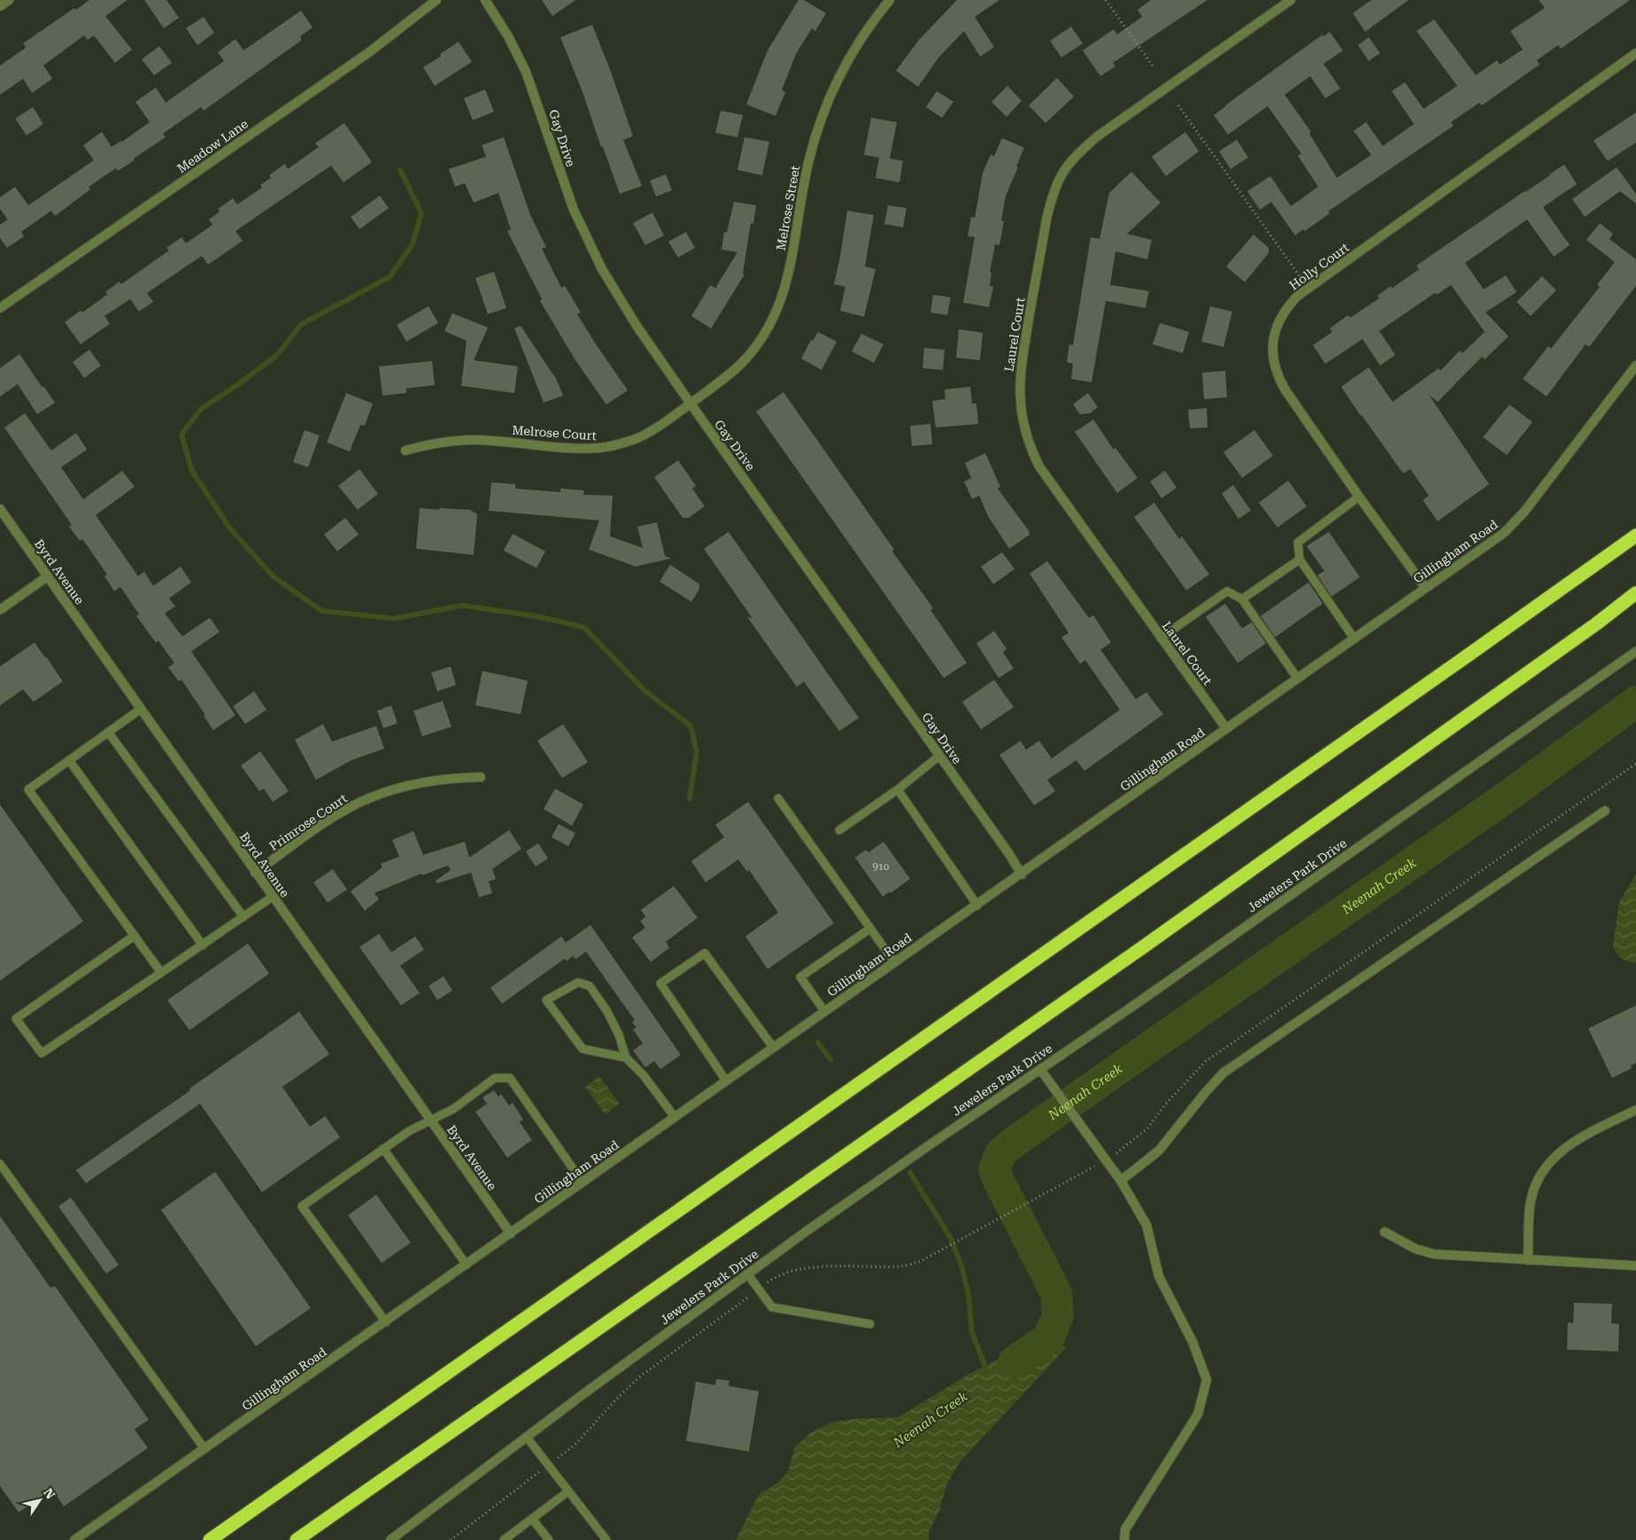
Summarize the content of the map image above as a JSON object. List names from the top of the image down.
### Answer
{
  "streets": {
    "street": [
      "Gay Drive",
      "Meadow Lane",
      "Melrose Street",
      "Holly Court",
      "Laurel Court",
      "Melrose Court",
      "Gillingham Road",
      "Byrd Avenue",
      "Primrose Court",
      "Jewelers Park Drive"
    ]
  },
  "crossings": [
    ["Gay Drive", "Melrose Street"],
    ["Gay Drive", "Melrose Court"],
    ["Gay Drive", "Gillingham Road"],
    ["Melrose Street", "Melrose Court"],
    ["Holly Court", "Gillingham Road"],
    ["Laurel Court", "Gillingham Road"],
    ["Gillingham Road", "Byrd Avenue"],
    ["Byrd Avenue", "Primrose Court"]
  ],
  "water": ["Neenah Creek"],
  "house_numbers": ["910"],
  "north": "top right"
}
